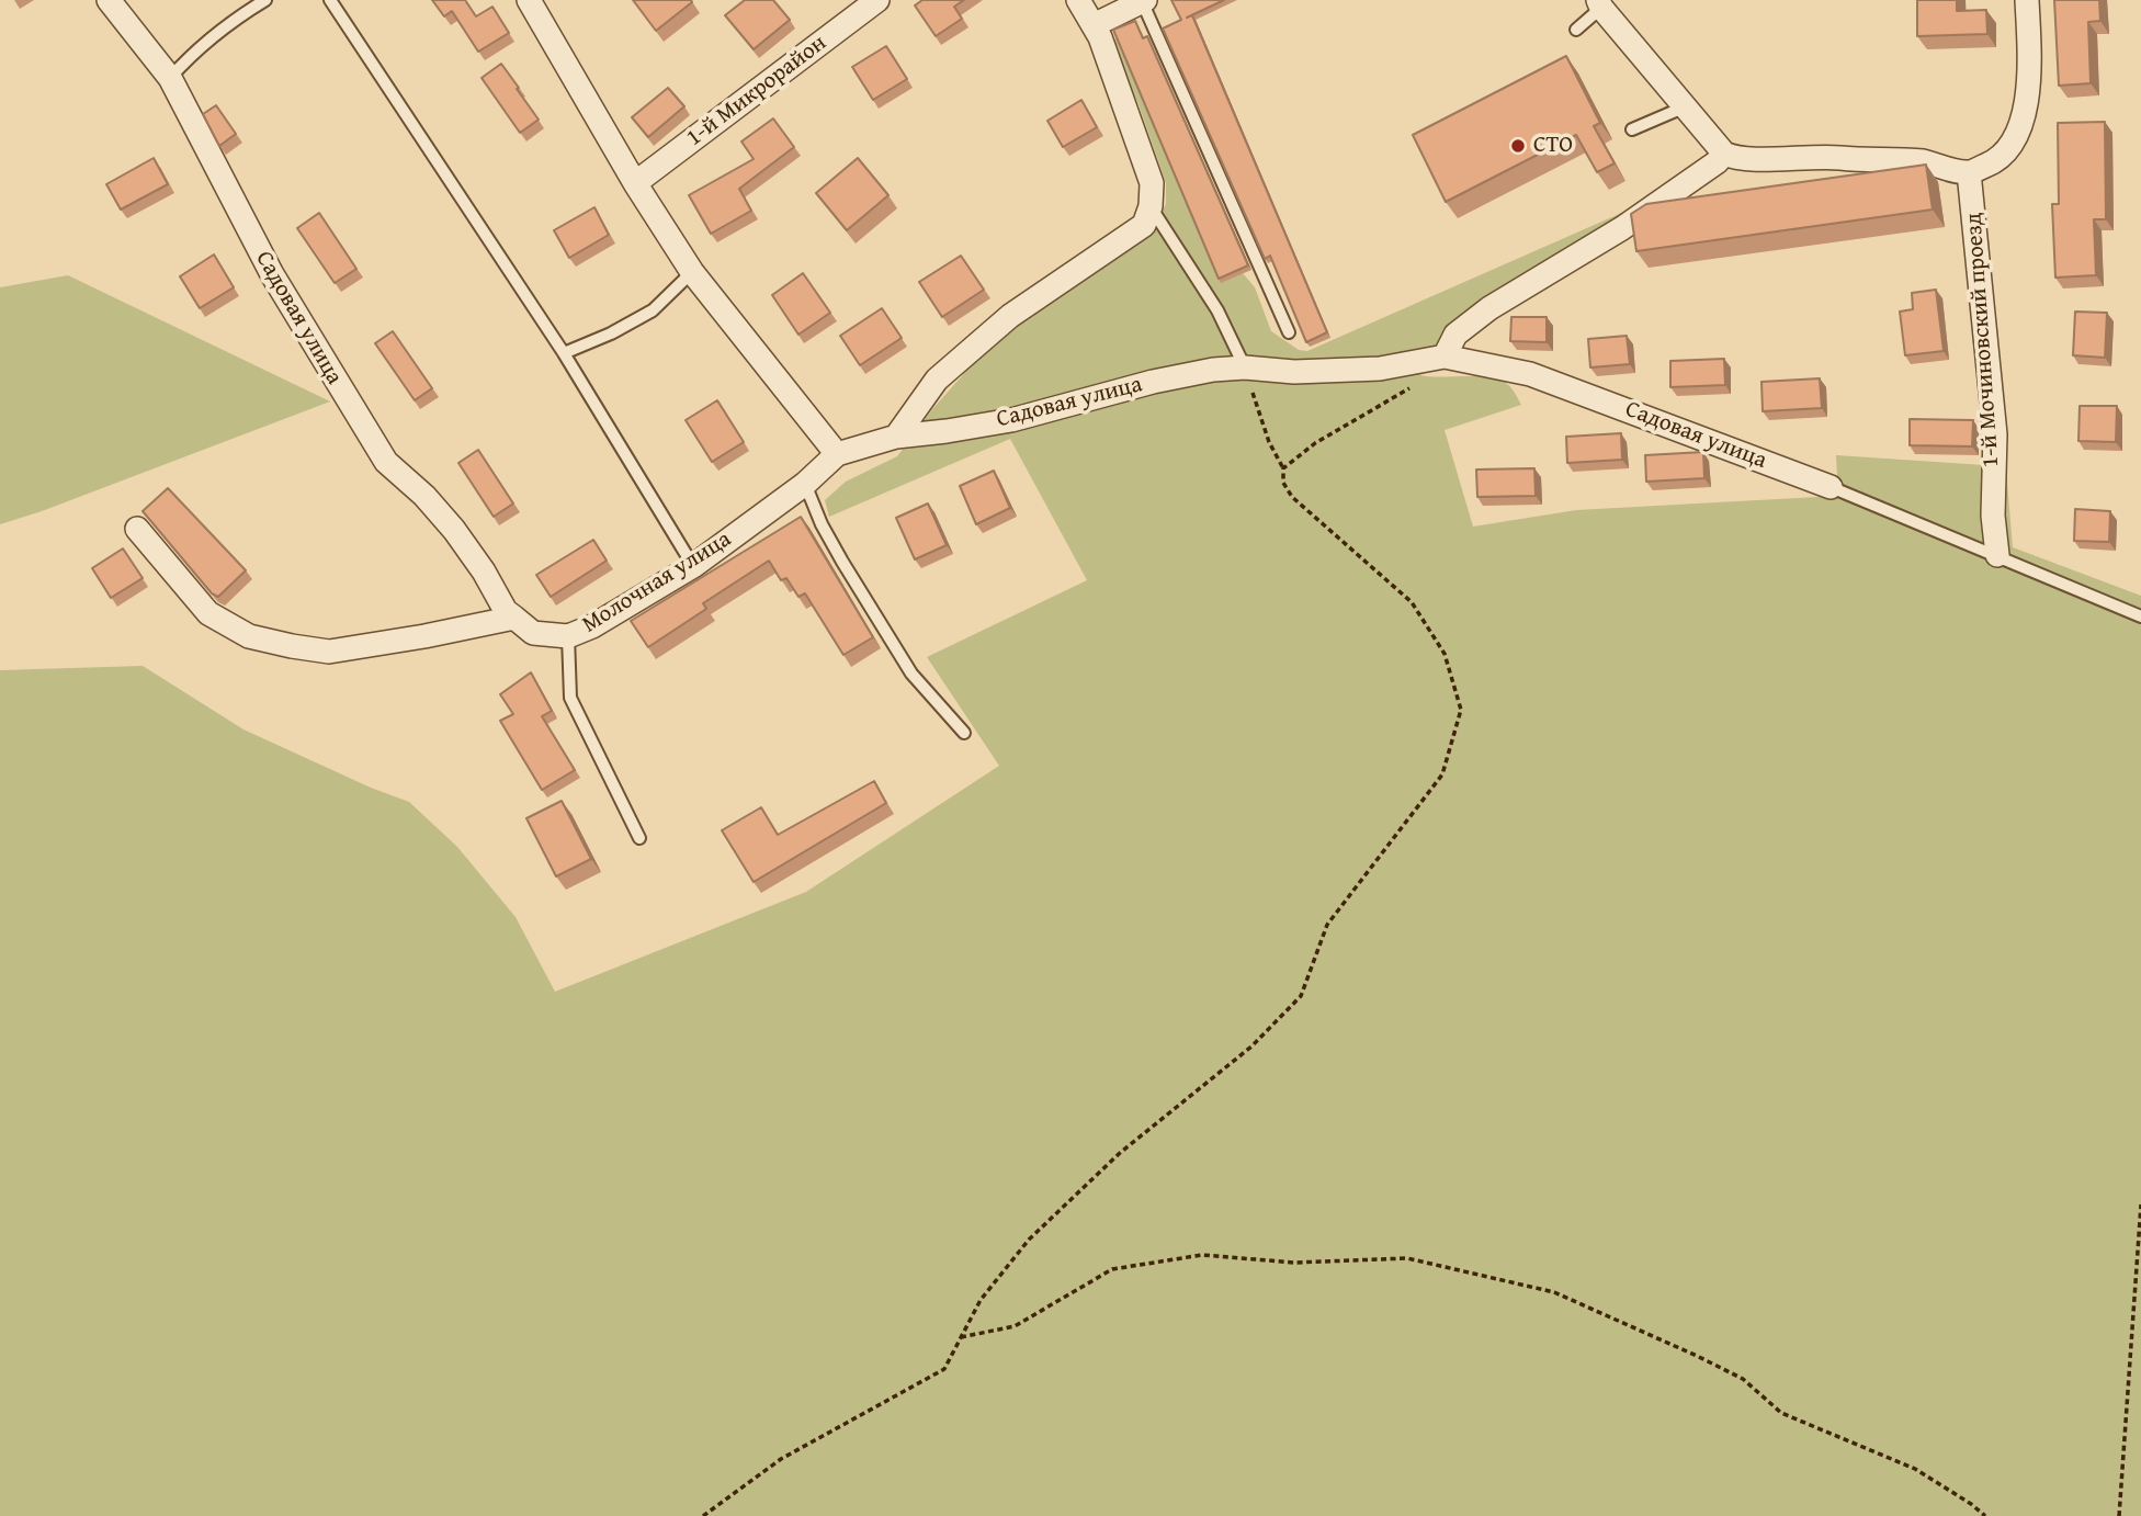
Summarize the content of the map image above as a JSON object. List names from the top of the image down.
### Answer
{
  "streets": {
    "street": [
      "1-й Микрорайон",
      "Садовая улица",
      "1-й Мочиновский проезд",
      "Молочная улица"
    ]
  },
  "crossings": [
    ["Садовая улица", "Молочная улица"]
  ],
  "places": ["СТО"]
}
